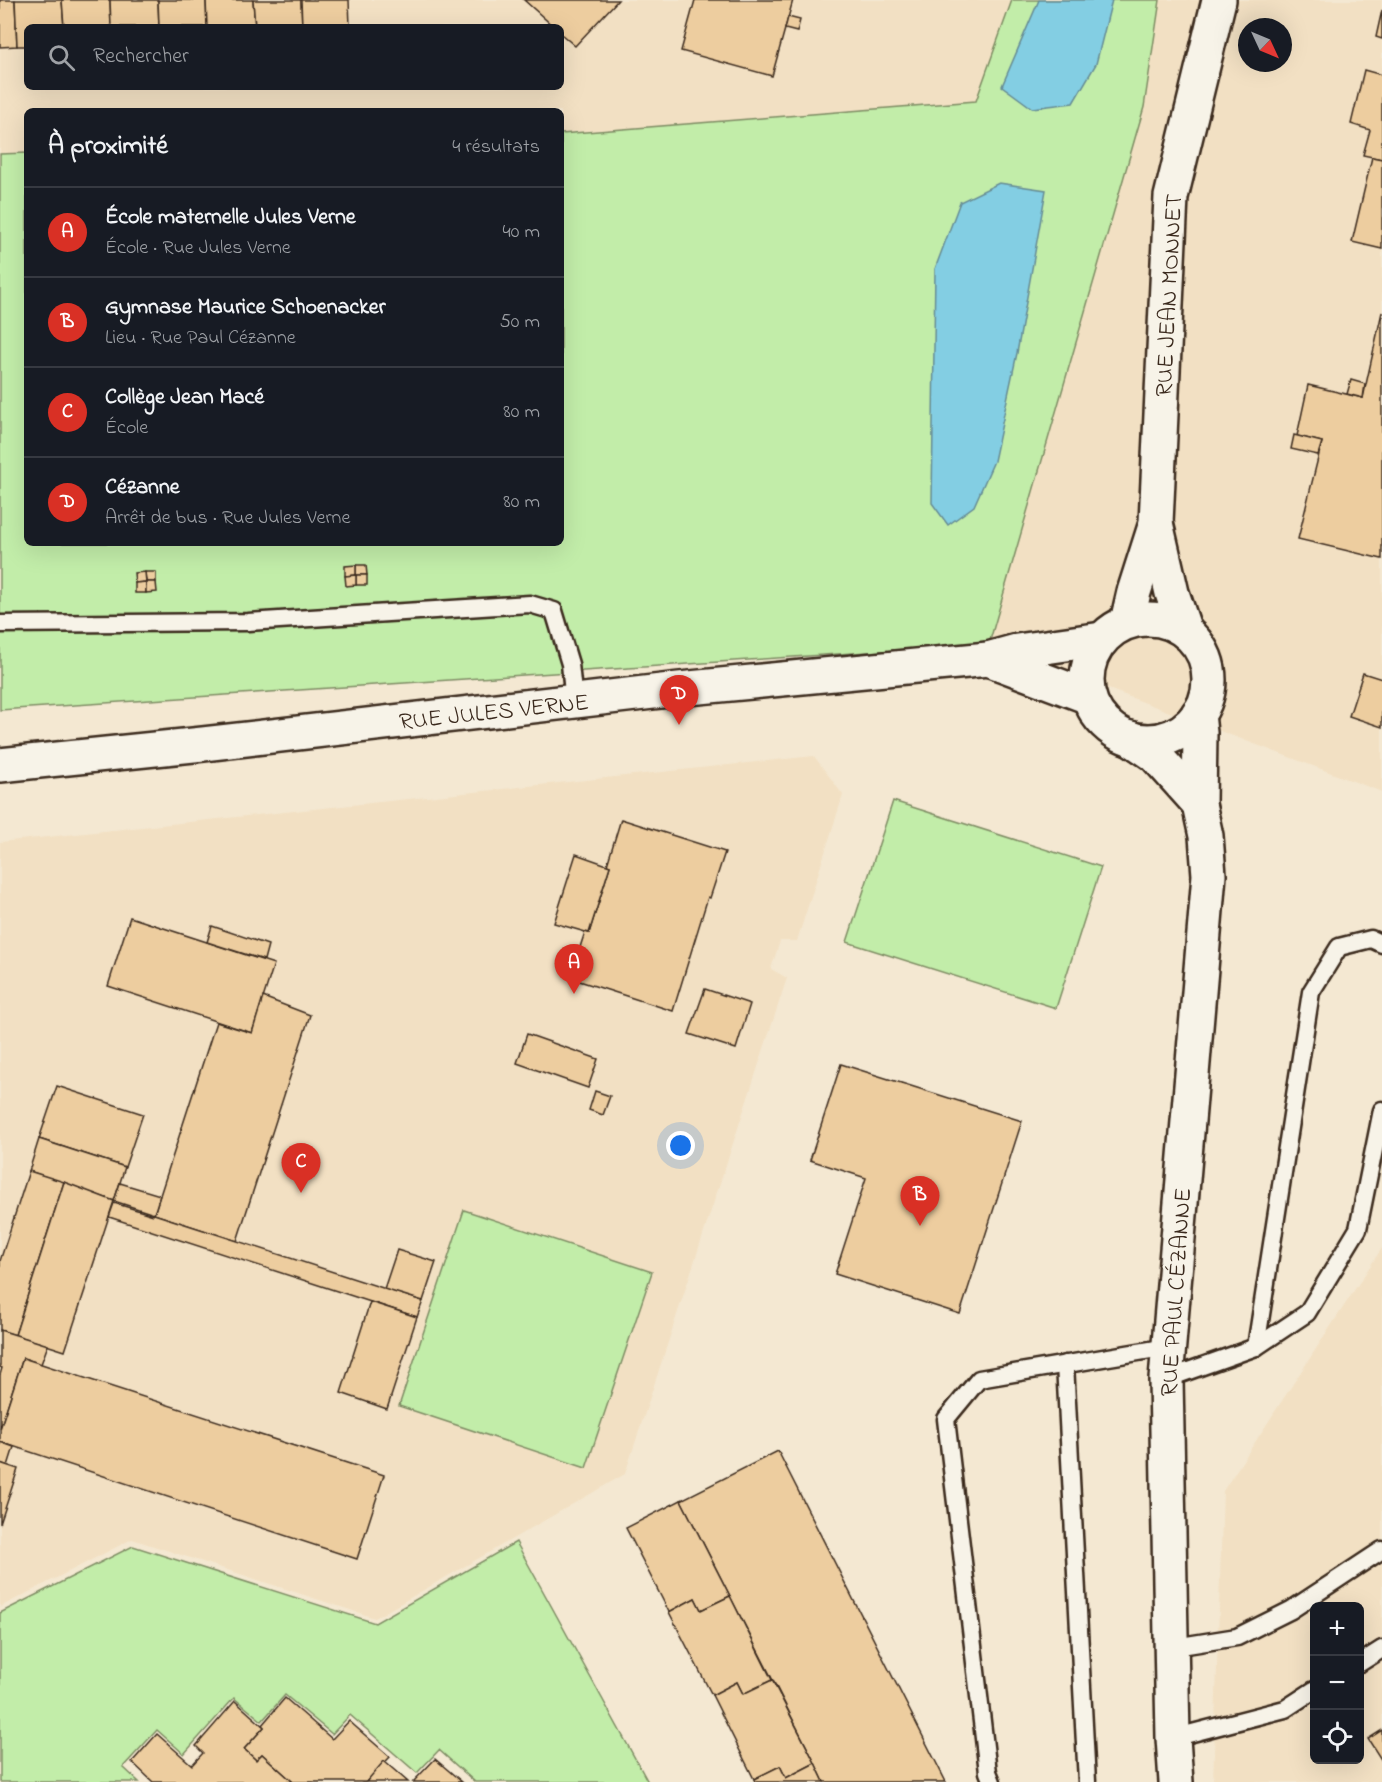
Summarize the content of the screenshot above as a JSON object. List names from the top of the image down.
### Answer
{
  "streets": {
    "street": ["RUE JEAN MONNET", "RUE JULES VERNE", "RUE PAUL CÉZANNE"]
  },
  "crossings": [
    ["RUE JEAN MONNET", "RUE JULES VERNE"],
    ["RUE JEAN MONNET", "RUE PAUL CÉZANNE"],
    ["RUE JULES VERNE", "RUE PAUL CÉZANNE"]
  ],
  "north": "bottom right",
  "page": {
    "search": "Rechercher",
    "heading": ["À proximité", "4 résultats"],
    "list": [
      {
        "mark": "A",
        "name": "École maternelle Jules Verne",
        "note": "École · Rue Jules Verne",
        "value": "40 m"
      },
      {
        "mark": "B",
        "name": "Gymnase Maurice Schoenacker",
        "note": "Lieu · Rue Paul Cézanne",
        "value": "50 m"
      },
      {
        "mark": "C",
        "name": "Collège Jean Macé",
        "note": "École",
        "value": "80 m"
      },
      {
        "mark": "D",
        "name": "Cézanne",
        "note": "Arrêt de bus · Rue Jules Verne",
        "value": "80 m"
      }
    ],
    "pins": [
      "D",
      "A",
      "C",
      "B"
    ],
    "map_buttons": ["+", "−"]
  }
}
